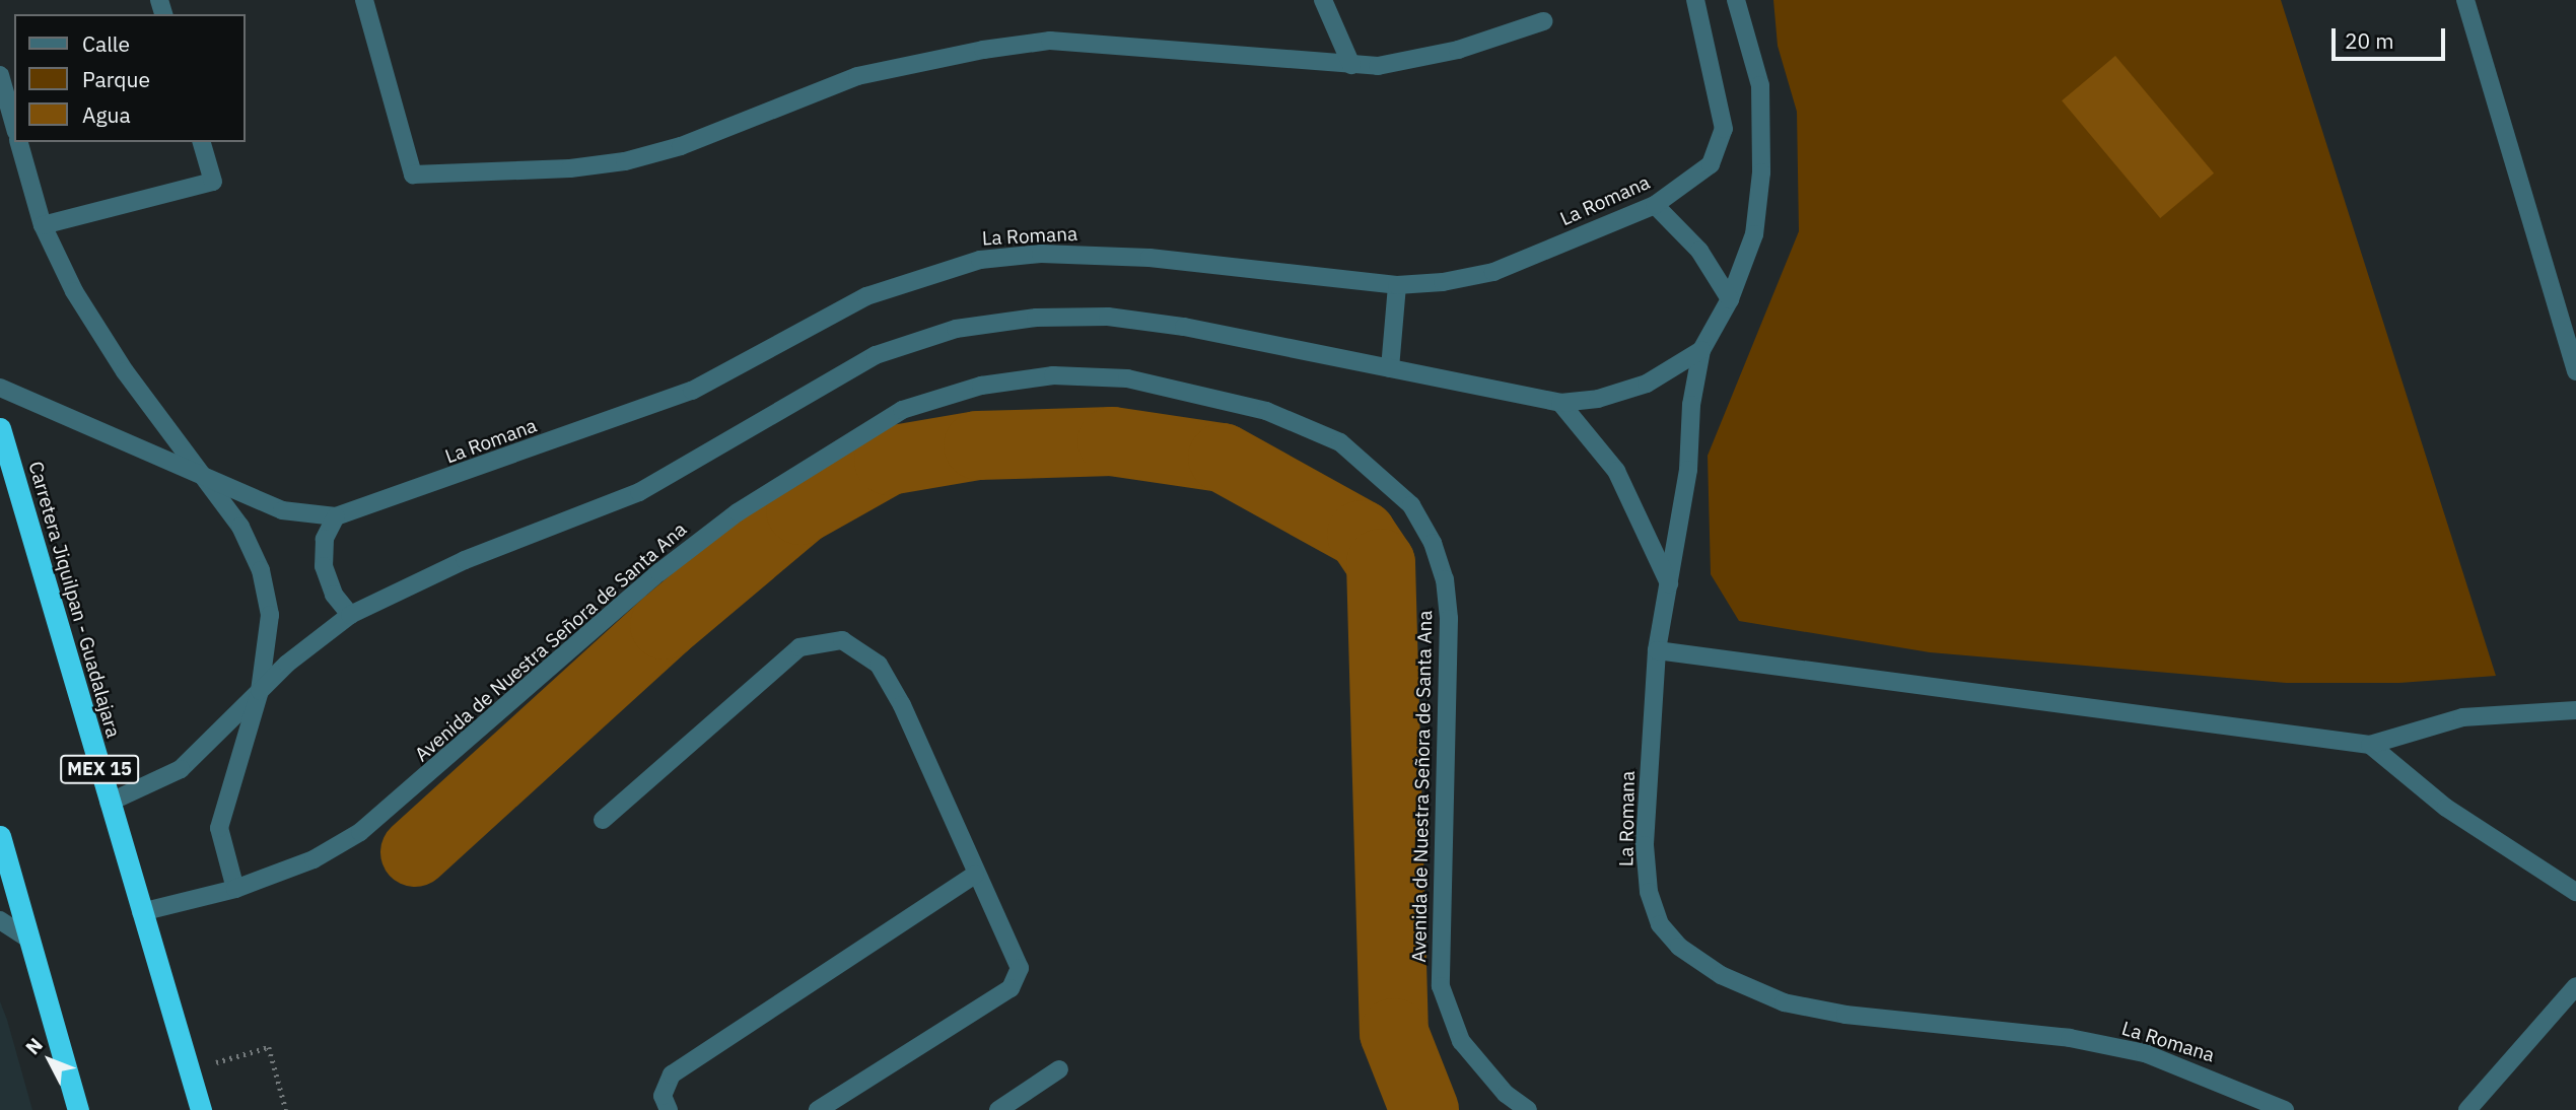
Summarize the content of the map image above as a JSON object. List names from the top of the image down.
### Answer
{
  "streets": {
    "highway": ["Carretera Jiquilpan - Guadalajara", "MEX 15"],
    "street": ["La Romana", "Avenida de Nuestra Señora de Santa Ana"]
  },
  "crossings": [
    ["La Romana", "Carretera Jiquilpan - Guadalajara"],
    ["La Romana", "Avenida de Nuestra Señora de Santa Ana"],
    ["Carretera Jiquilpan - Guadalajara", "Avenida de Nuestra Señora de Santa Ana"]
  ],
  "legend": ["Calle", "Parque", "Agua"],
  "scale_bar": "20 m",
  "north": "top left"
}
